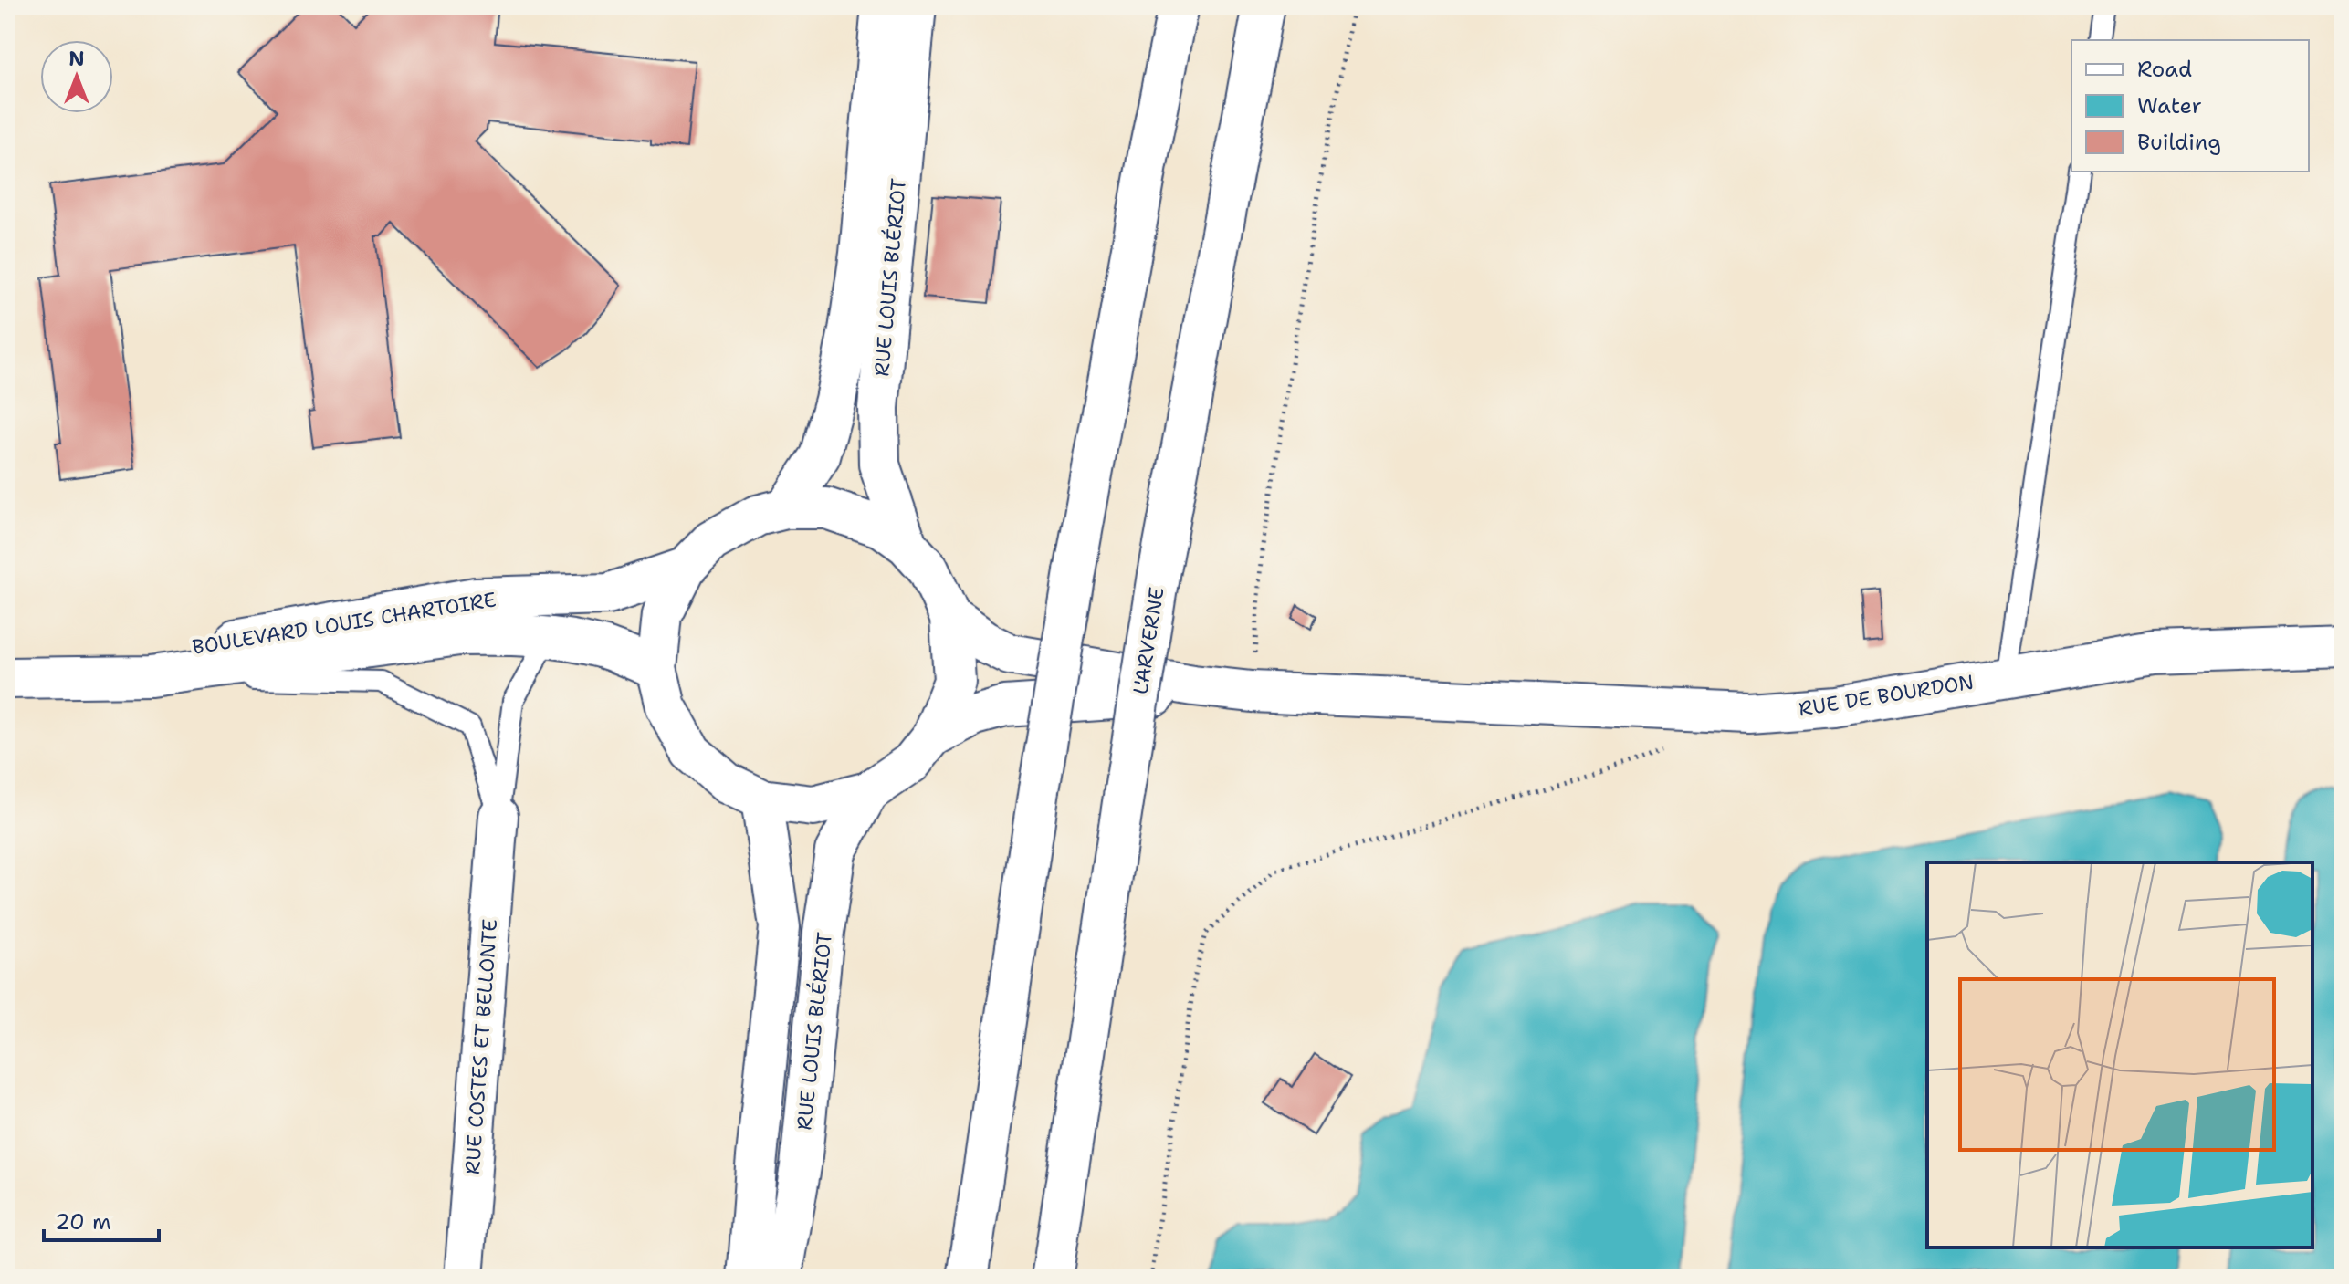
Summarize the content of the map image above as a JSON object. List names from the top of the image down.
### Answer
{
  "streets": {
    "main road": [
      "RUE LOUIS BLÉRIOT",
      "BOULEVARD LOUIS CHARTOIRE",
      "L'ARVERNE",
      "RUE DE BOURDON"
    ],
    "street": ["RUE COSTES ET BELLONTE"]
  },
  "legend": ["Road", "Water", "Building"],
  "scale_bar": "20 m",
  "north": "top"
}
